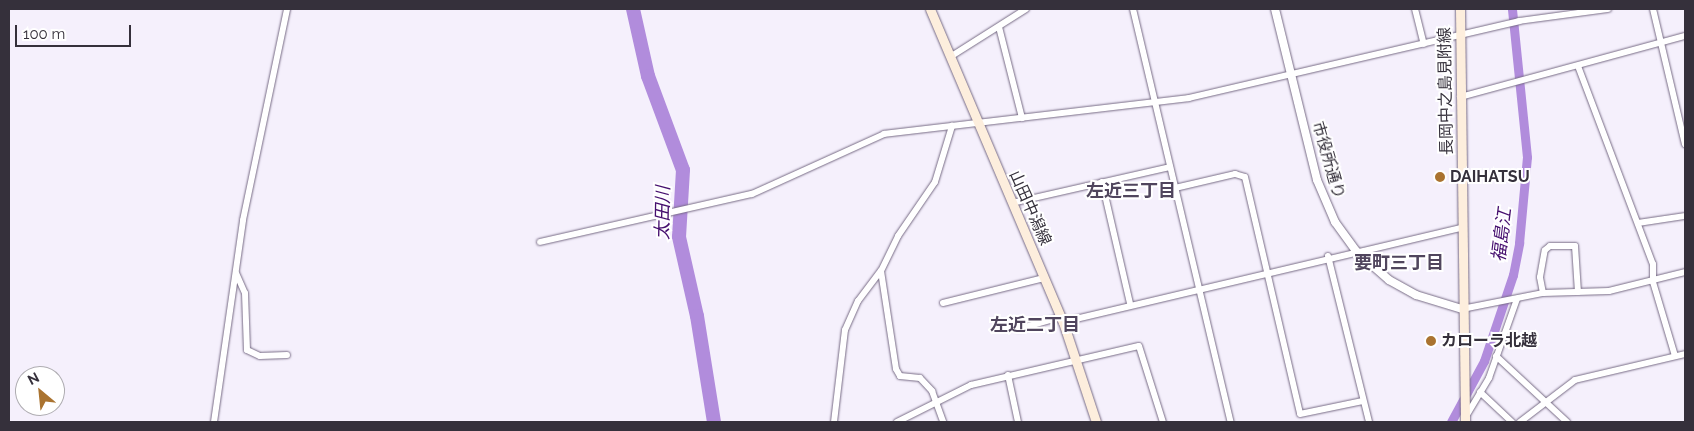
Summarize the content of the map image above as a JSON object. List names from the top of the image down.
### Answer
{
  "streets": {
    "main road": ["長岡中之島見附線", "山田中潟線"],
    "street": ["市役所通り"]
  },
  "crossings": [
    ["長岡中之島見附線", "市役所通り"]
  ],
  "districts": ["左近三丁目", "要町三丁目", "左近二丁目"],
  "water": ["太田川", "福島江"],
  "places": ["DAIHATSU", "カローラ北越"],
  "scale_bar": "100 m",
  "north": "top left"
}
